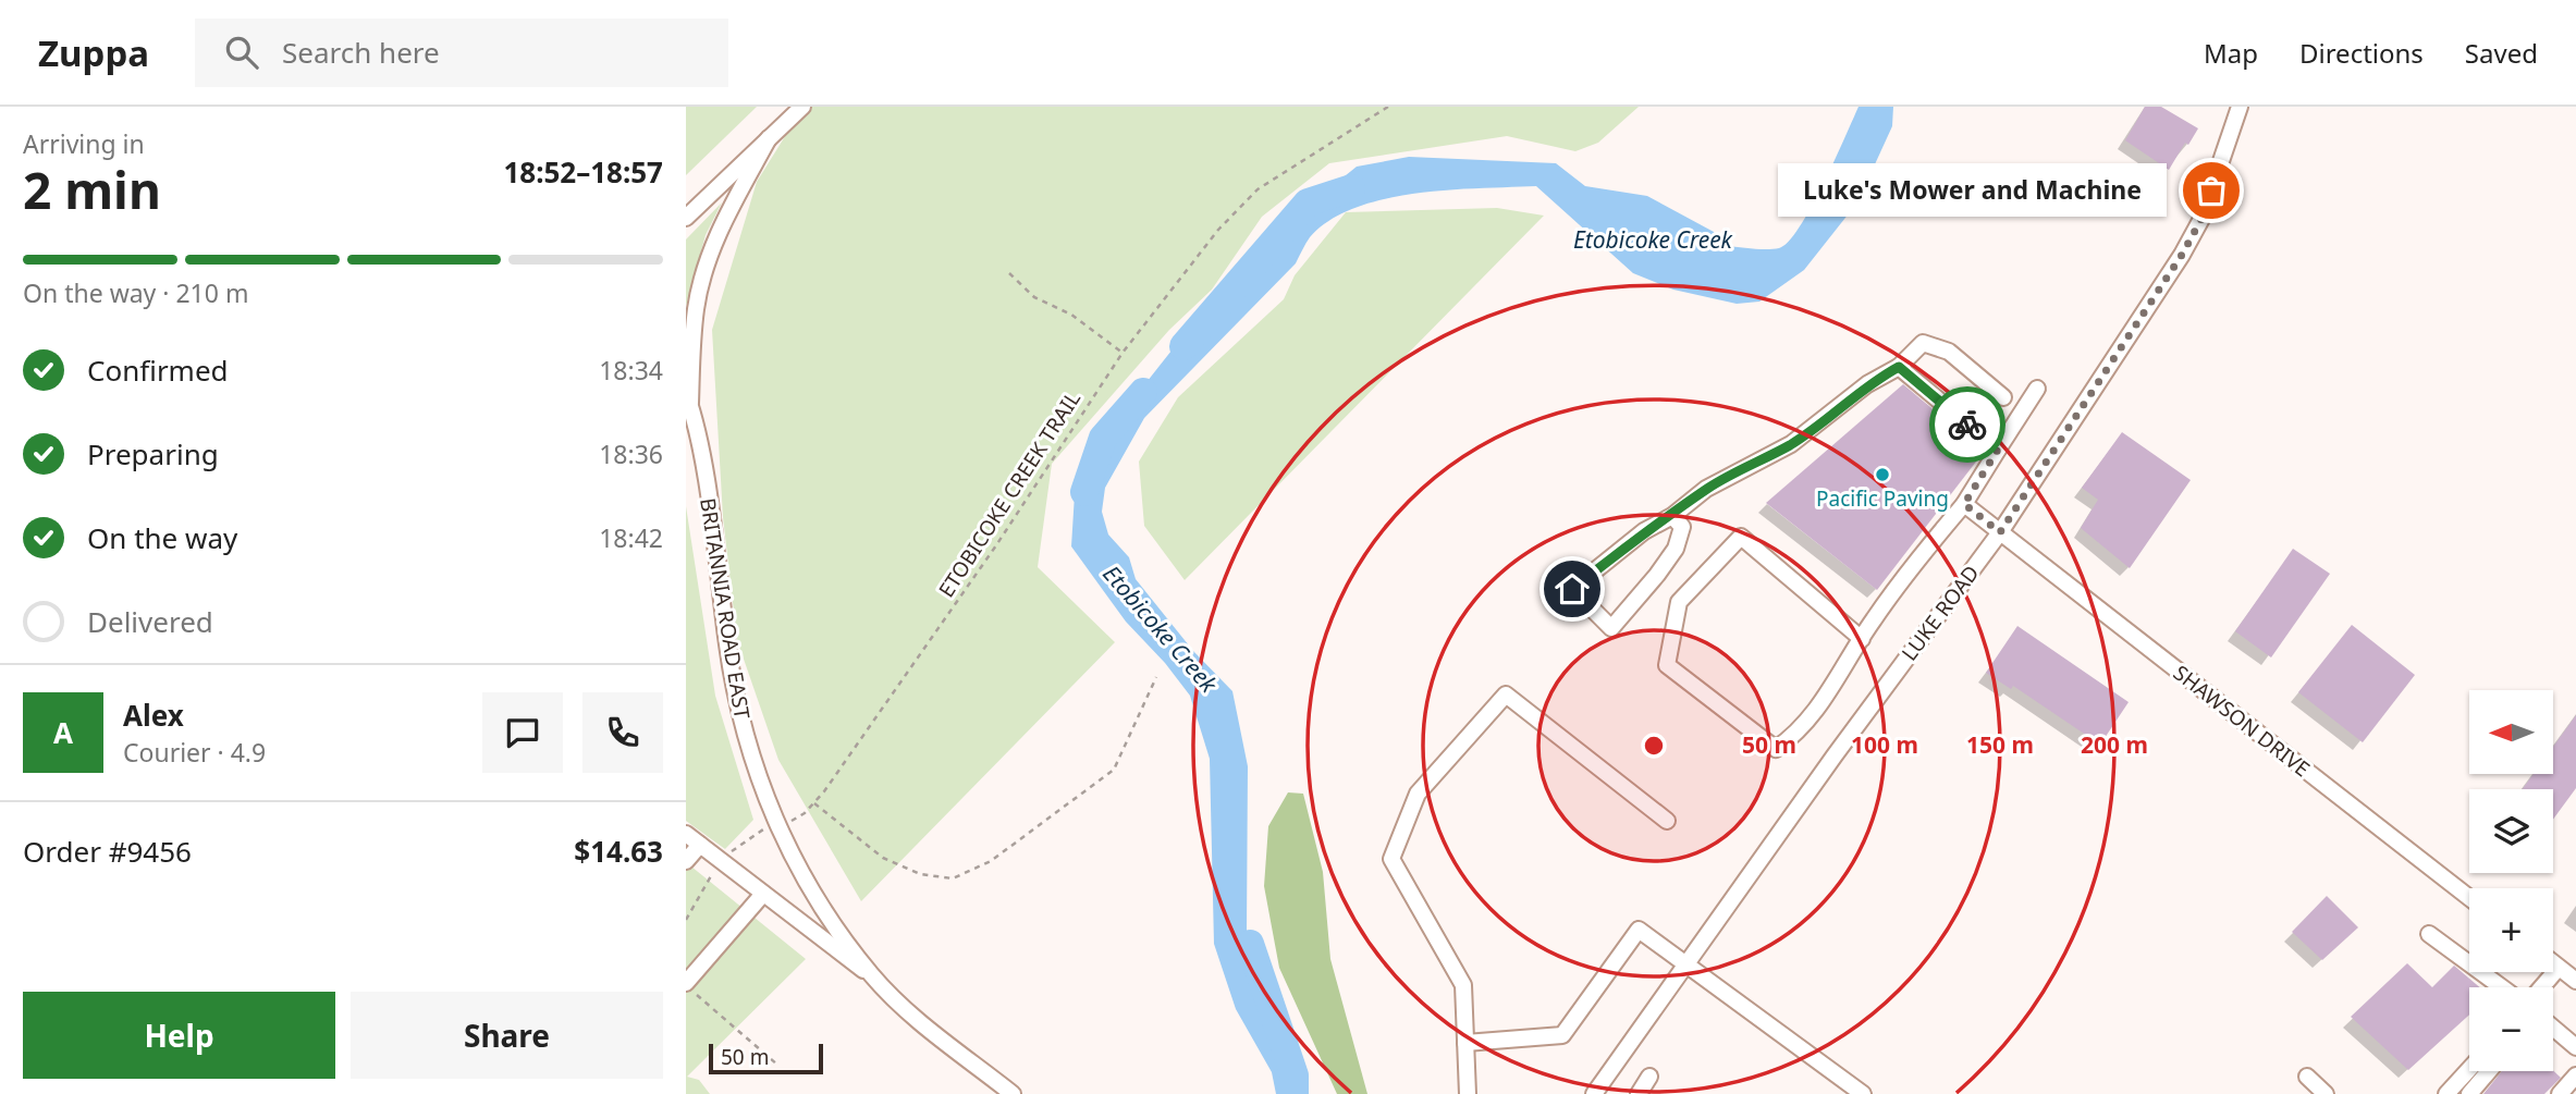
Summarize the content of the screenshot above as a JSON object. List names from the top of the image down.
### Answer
{
  "streets": {
    "street": ["BRITANNIA ROAD EAST", "LUKE ROAD", "SHAWSON DRIVE"],
    "path": ["ETOBICOKE CREEK TRAIL"]
  },
  "crossings": [
    ["ETOBICOKE CREEK TRAIL", "BRITANNIA ROAD EAST"],
    ["LUKE ROAD", "SHAWSON DRIVE"]
  ],
  "water": ["Etobicoke Creek"],
  "places": ["Luke's Mower and Machine", "Pacific Paving"],
  "scale_bar": "50 m",
  "north": "left",
  "page": {
    "header": "Zuppa",
    "search": "Search here",
    "nav": ["Map", "Directions", "Saved"],
    "heading": ["2 min", "Arriving in", "18:52–18:57"],
    "panel": [
      "Alex",
      "Courier · 4.9",
      "Order #9456",
      "$14.63"
    ],
    "bubble": "Luke's Mower and Machine",
    "bar": "On the way · 210 m",
    "list": [
      ["Confirmed", "18:34"],
      ["Preparing", "18:36"],
      ["On the way", "18:42"],
      "Delivered"
    ],
    "map_buttons": ["+", "−"],
    "round": "A",
    "buttons": ["Help", "Share"],
    "scale": "50 m"
  },
  "rings": [
    "50 m",
    "100 m",
    "150 m",
    "200 m"
  ]
}
